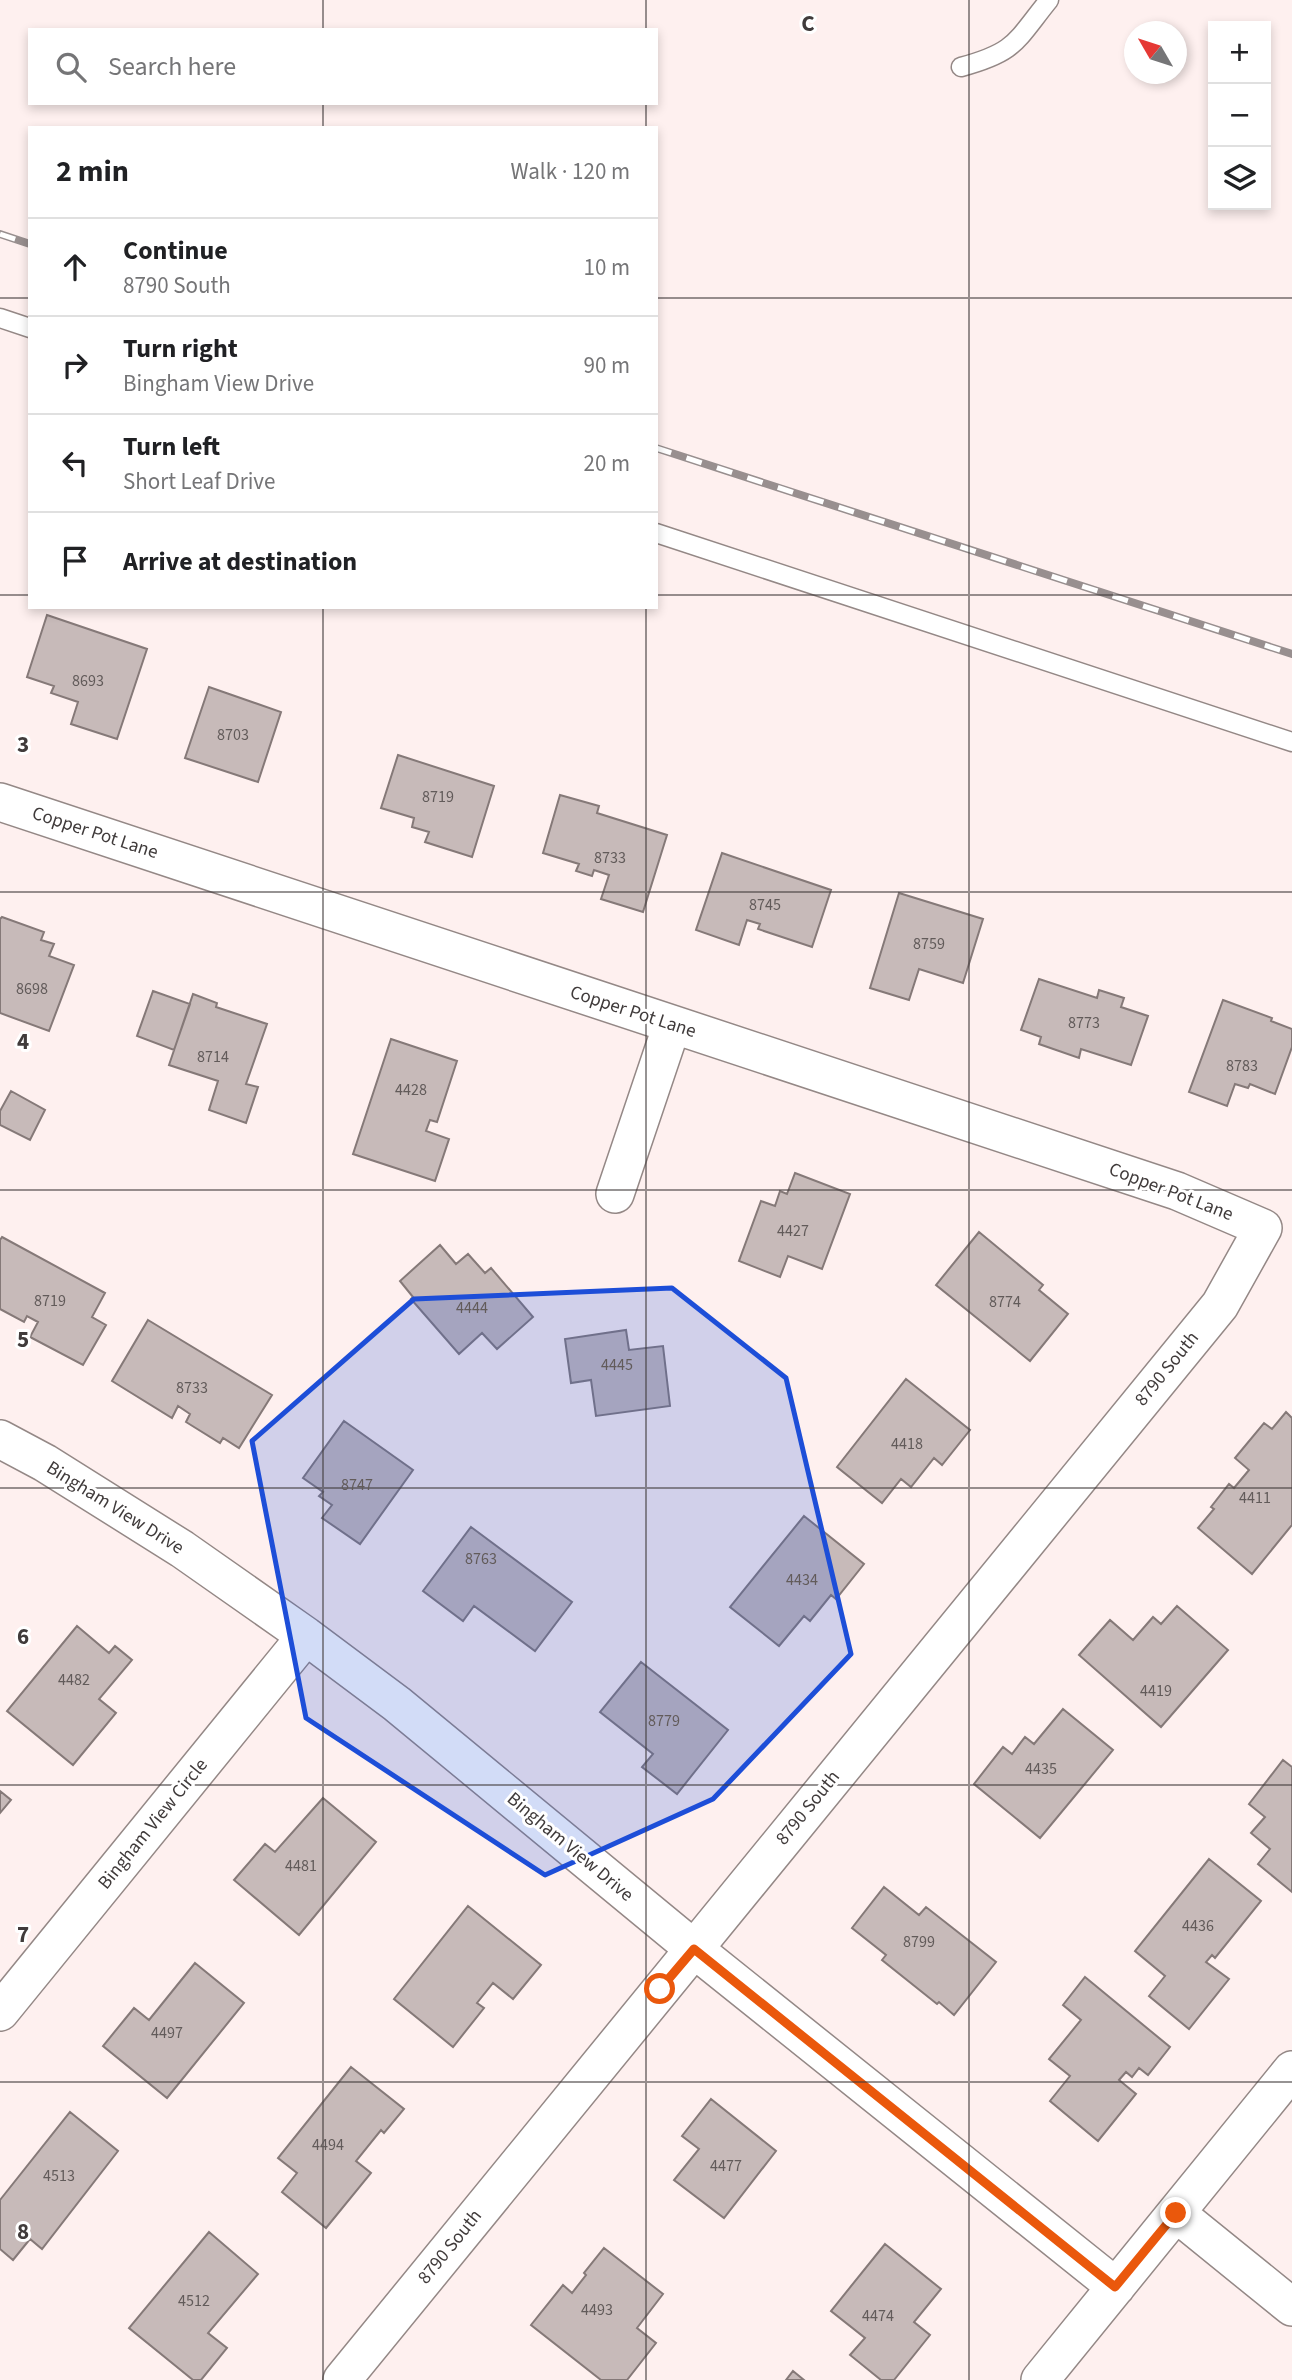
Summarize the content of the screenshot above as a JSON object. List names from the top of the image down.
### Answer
{
  "streets": {
    "street": [
      "Copper Pot Lane",
      "8790 South",
      "Bingham View Drive",
      "Bingham View Circle"
    ]
  },
  "crossings": [
    ["Copper Pot Lane", "8790 South"],
    ["8790 South", "Bingham View Drive"],
    ["Bingham View Drive", "Bingham View Circle"]
  ],
  "house_numbers": [
    "8693",
    "8703",
    "8719",
    "8733",
    "8745",
    "8759",
    "8698",
    "8773",
    "8714",
    "8783",
    "4428",
    "4427",
    "8719",
    "8774",
    "4444",
    "4445",
    "8733",
    "4418",
    "8747",
    "4411",
    "8763",
    "4434",
    "4482",
    "4419",
    "8779",
    "4435",
    "4481",
    "4436",
    "8799",
    "4497",
    "4494",
    "4477",
    "4513",
    "4512",
    "4493",
    "4474"
  ],
  "north": "top left",
  "page": {
    "map_buttons": ["+", "−"],
    "search": "Search here",
    "heading": ["2 min", "Walk · 120 m"],
    "list": [
      ["Continue", "8790 South", "10 m"],
      ["Turn right", "Bingham View Drive", "90 m"],
      ["Turn left", "Short Leaf Drive", "20 m"],
      "Arrive at destination"
    ]
  },
  "grid": {
    "columns": ["C"],
    "rows": [
      "3",
      "4",
      "5",
      "6",
      "7",
      "8"
    ]
  }
}
